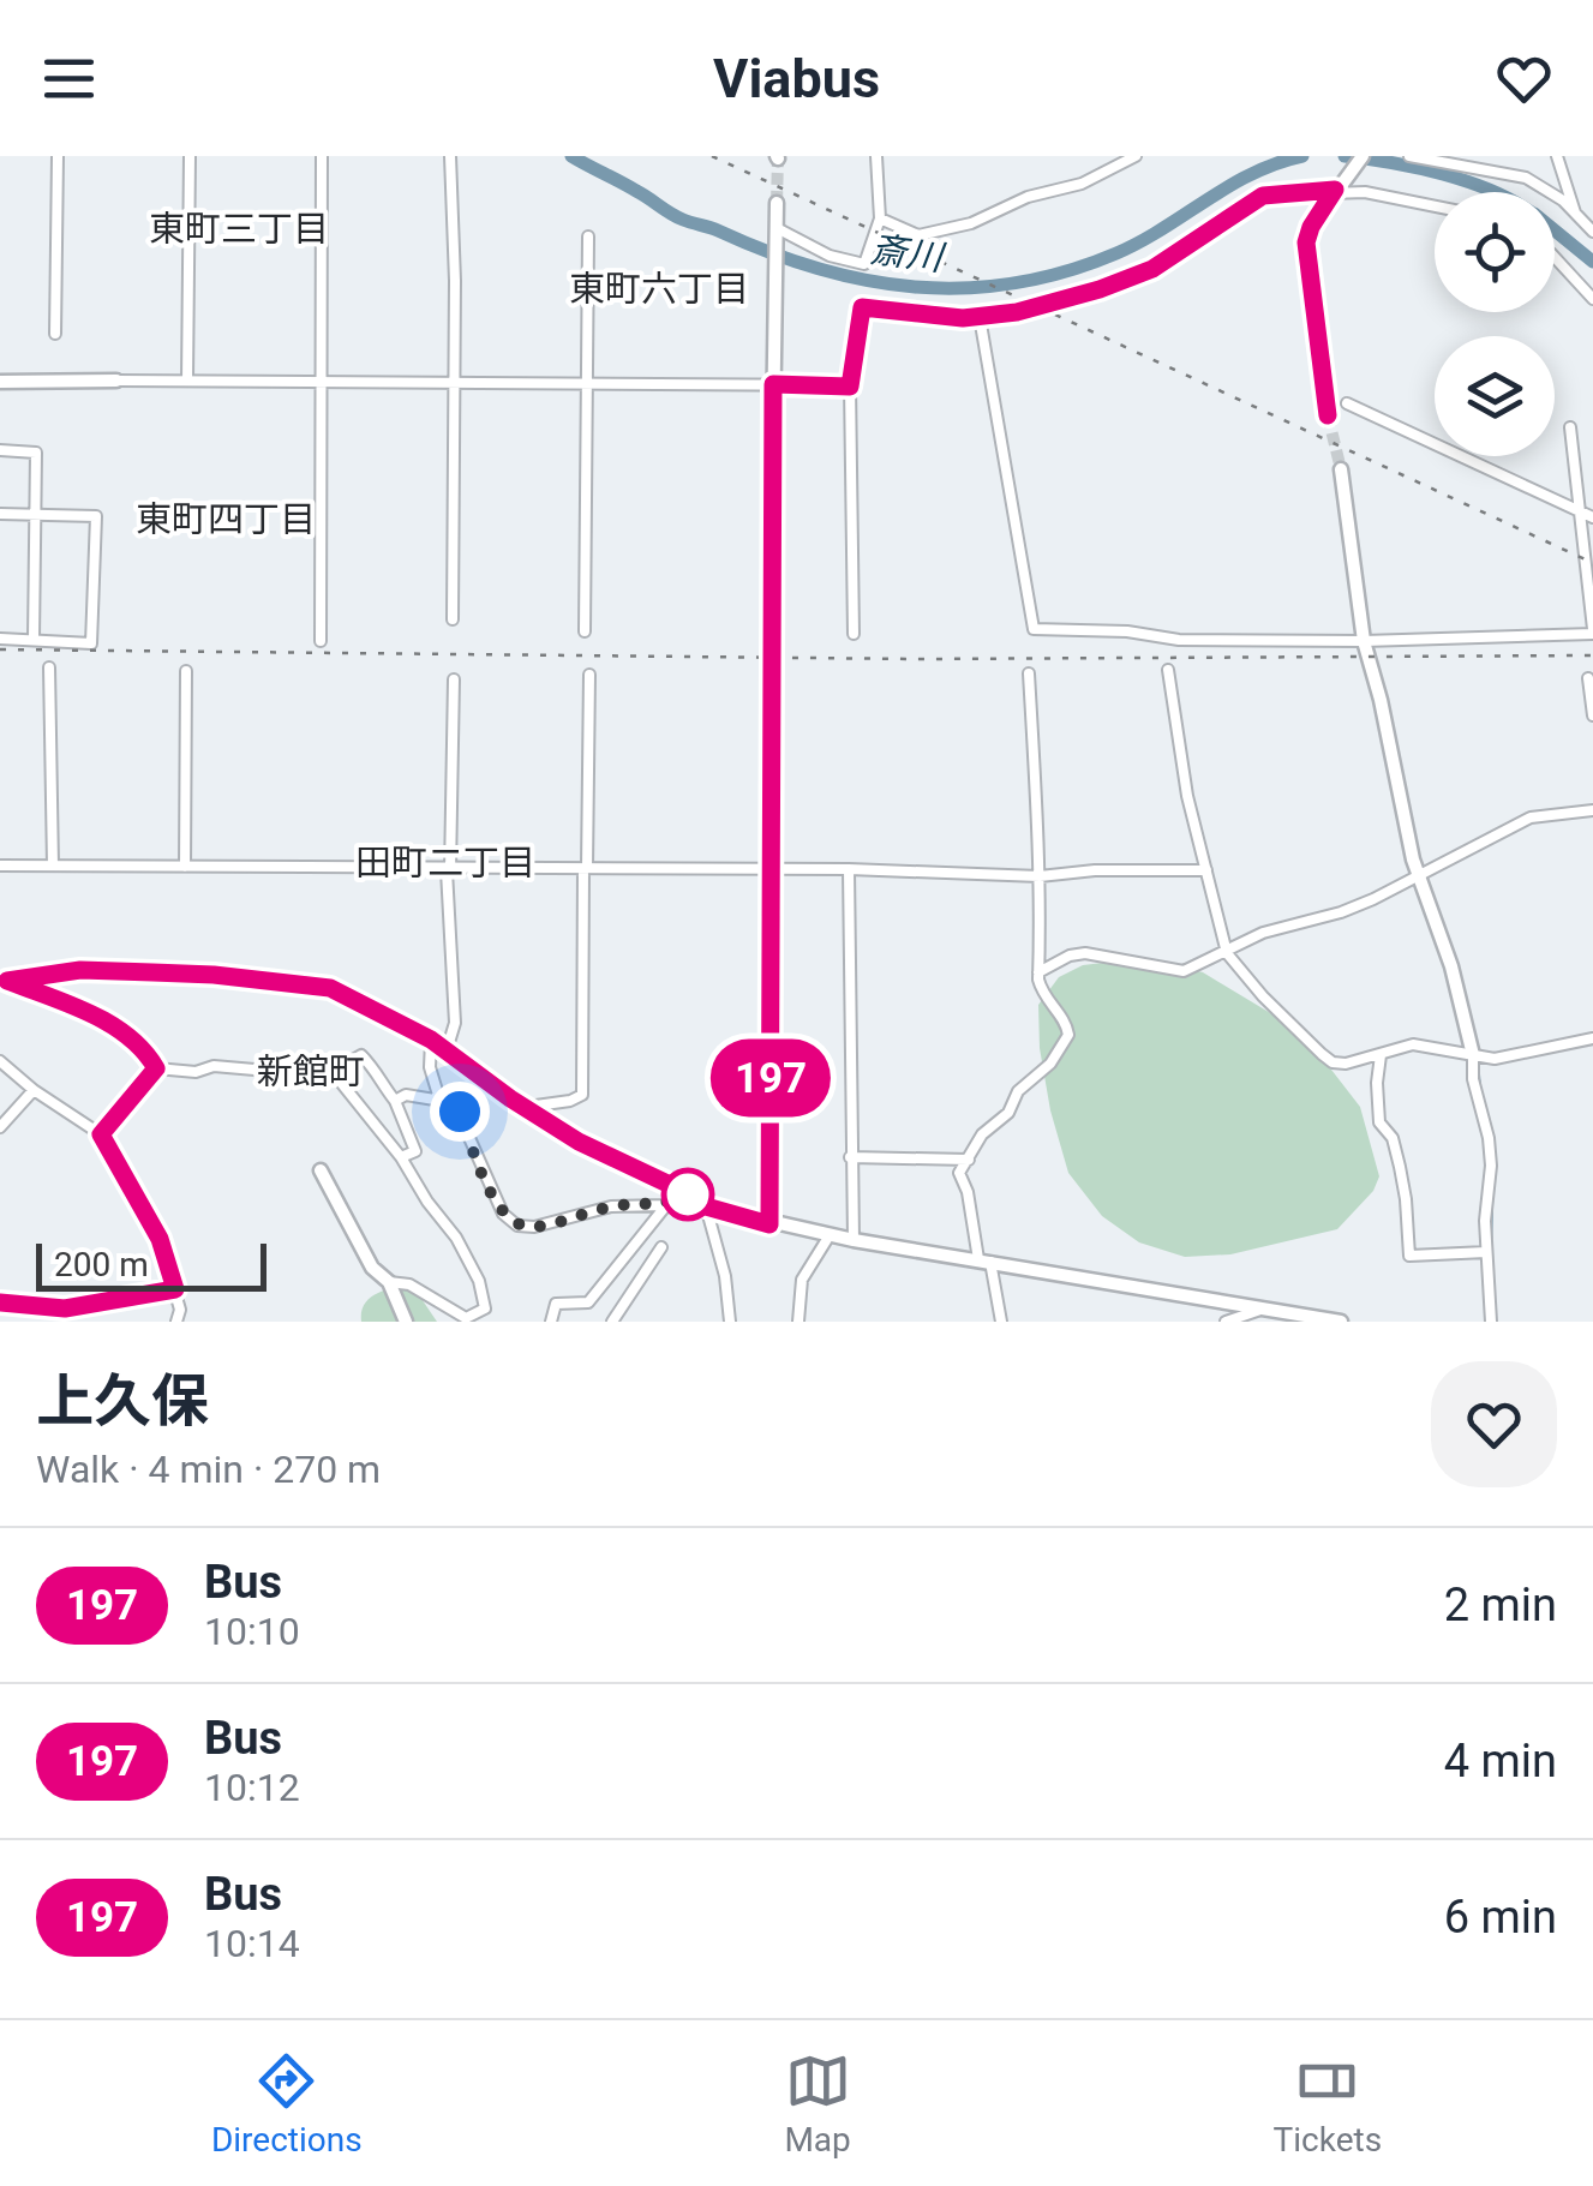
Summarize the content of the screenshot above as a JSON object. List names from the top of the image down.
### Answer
{
  "districts": [
    "東町三丁目",
    "東町六丁目",
    "東町四丁目",
    "田町二丁目",
    "新館町"
  ],
  "water": ["斎川"],
  "lines": ["bus line 197"],
  "scale_bar": "200 m",
  "page": {
    "header": "Viabus",
    "on_map": "197",
    "scale": "200 m",
    "heading": ["上久保", "Walk · 4 min · 270 m"],
    "list": [
      {
        "mark": "197",
        "name": "Bus",
        "note": "10:10",
        "value": "2 min"
      },
      {
        "mark": "197",
        "name": "Bus",
        "note": "10:12",
        "value": "4 min"
      },
      {
        "mark": "197",
        "name": "Bus",
        "note": "10:14",
        "value": "6 min"
      }
    ],
    "tabs": ["Directions", "Map", "Tickets"]
  }
}
